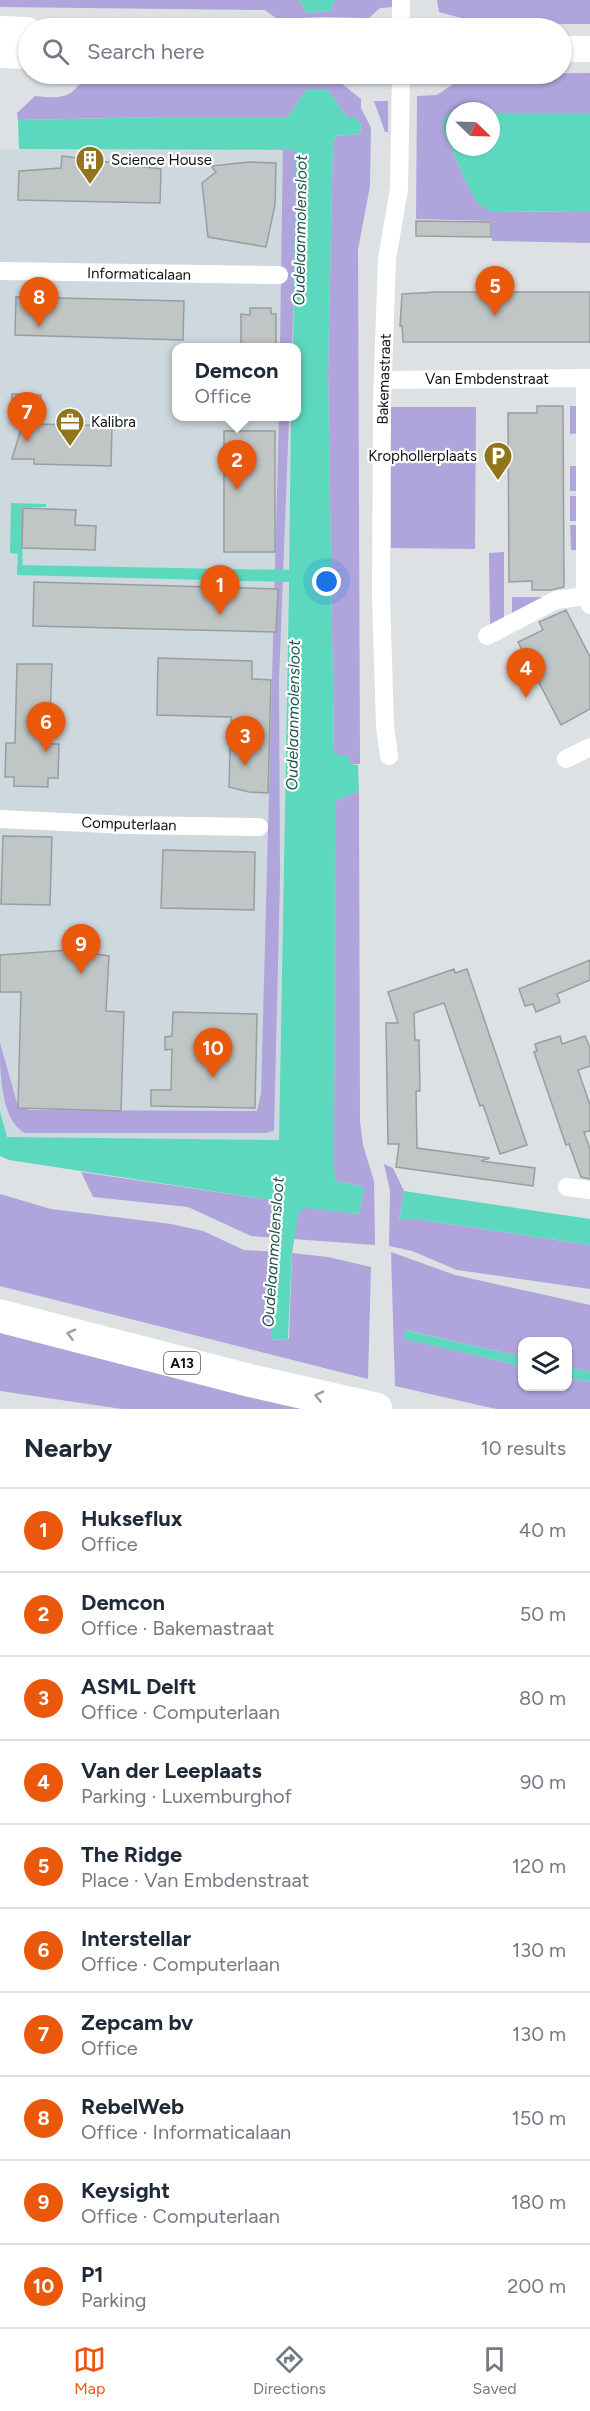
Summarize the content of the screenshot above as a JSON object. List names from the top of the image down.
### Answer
{
  "streets": {
    "highway": ["A13"],
    "street": [
      "Informaticalaan",
      "Bakemastraat",
      "Van Embdenstraat",
      "Computerlaan"
    ]
  },
  "crossings": [
    ["Bakemastraat", "Van Embdenstraat"]
  ],
  "water": ["Oudelaanmolensloot"],
  "places": {
    "building": ["Science House"],
    "office": ["Kalibra"],
    "parking": ["Krophollerplaats"]
  },
  "north": "bottom right",
  "page": {
    "search": "Search here",
    "pins": [
      "5",
      "8",
      "7",
      "2",
      "1",
      "4",
      "6",
      "3",
      "9",
      "10"
    ],
    "popup": ["Demcon", "Office"],
    "heading": ["Nearby", "10 results"],
    "list": [
      {
        "mark": "1",
        "name": "Hukseflux",
        "note": "Office",
        "value": "40 m"
      },
      {
        "mark": "2",
        "name": "Demcon",
        "note": "Office · Bakemastraat",
        "value": "50 m"
      },
      {
        "mark": "3",
        "name": "ASML Delft",
        "note": "Office · Computerlaan",
        "value": "80 m"
      },
      {
        "mark": "4",
        "name": "Van der Leeplaats",
        "note": "Parking · Luxemburghof",
        "value": "90 m"
      },
      {
        "mark": "5",
        "name": "The Ridge",
        "note": "Place · Van Embdenstraat",
        "value": "120 m"
      },
      {
        "mark": "6",
        "name": "Interstellar",
        "note": "Office · Computerlaan",
        "value": "130 m"
      },
      {
        "mark": "7",
        "name": "Zepcam bv",
        "note": "Office",
        "value": "130 m"
      },
      {
        "mark": "8",
        "name": "RebelWeb",
        "note": "Office · Informaticalaan",
        "value": "150 m"
      },
      {
        "mark": "9",
        "name": "Keysight",
        "note": "Office · Computerlaan",
        "value": "180 m"
      },
      {
        "mark": "10",
        "name": "P1",
        "note": "Parking",
        "value": "200 m"
      }
    ],
    "nav": ["Map", "Directions", "Saved"]
  }
}
